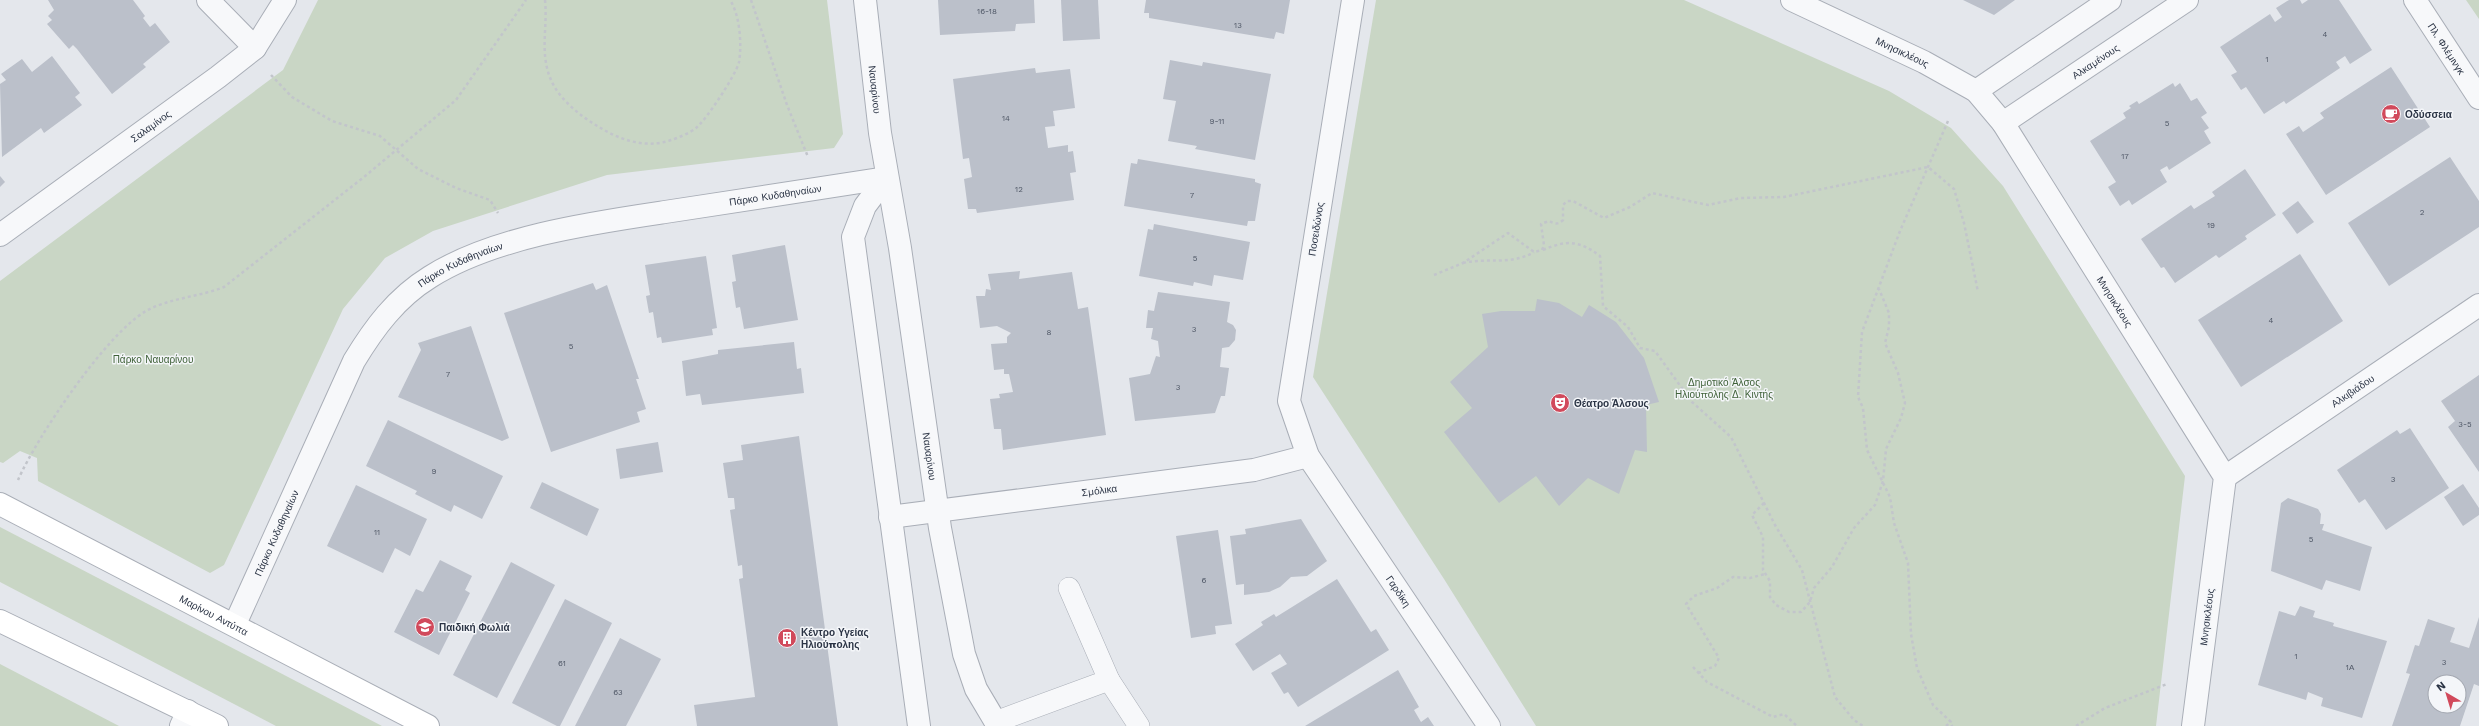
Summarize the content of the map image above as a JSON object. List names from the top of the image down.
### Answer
{
  "streets": {
    "main road": ["Μαρίνου Αντύπα"],
    "street": [
      "Πλ. Φλέμινγκ",
      "Μνησικλέους",
      "Αλκαμένους",
      "Ναυαρίνου",
      "Σαλαμίνος",
      "Πάρκο Κυδαθηναίων",
      "Ποσειδώνος",
      "Αλκιβιάδου",
      "Σμόλικα",
      "Γαρδίκη"
    ]
  },
  "crossings": [
    ["Μνησικλέους", "Αλκαμένους"],
    ["Μνησικλέους", "Αλκιβιάδου"],
    ["Ναυαρίνου", "Πάρκο Κυδαθηναίων"],
    ["Ναυαρίνου", "Σμόλικα"],
    ["Πάρκο Κυδαθηναίων", "Μαρίνου Αντύπα"],
    ["Ποσειδώνος", "Σμόλικα"],
    ["Ποσειδώνος", "Γαρδίκη"],
    ["Σμόλικα", "Γαρδίκη"]
  ],
  "parks": ["Πάρκο Ναυαρίνου", "Δημοτικό Άλσος Ηλιούπολης Δ. Κιντής"],
  "places": {
    "cafe": ["Οδύσσεια"],
    "theatre": ["Θέατρο Άλσους"],
    "school or university": ["Παιδική Φωλιά"],
    "building": ["Κέντρο Υγείας Ηλιούπολης"]
  },
  "house_numbers": [
    "16-18",
    "13",
    "4",
    "1",
    "14",
    "9-11",
    "5",
    "17",
    "12",
    "7",
    "2",
    "19",
    "5",
    "4",
    "3",
    "8",
    "5",
    "7",
    "3",
    "3-5",
    "9",
    "3",
    "11",
    "5",
    "6",
    "1",
    "3",
    "61",
    "1Α",
    "63"
  ],
  "north": "top left"
}
